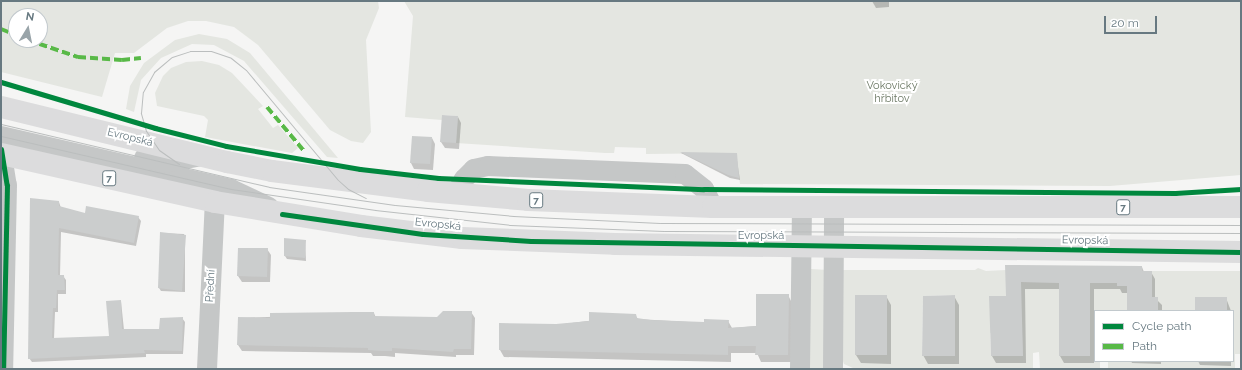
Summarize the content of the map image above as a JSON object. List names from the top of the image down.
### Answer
{
  "streets": {
    "main road": ["Evropská", "7"],
    "street": ["Přední"]
  },
  "crossings": [
    ["Evropská", "Přední"]
  ],
  "parks": ["Vokovický hřbitov"],
  "legend": ["Cycle path", "Path"],
  "scale_bar": "20 m",
  "north": "top"
}
